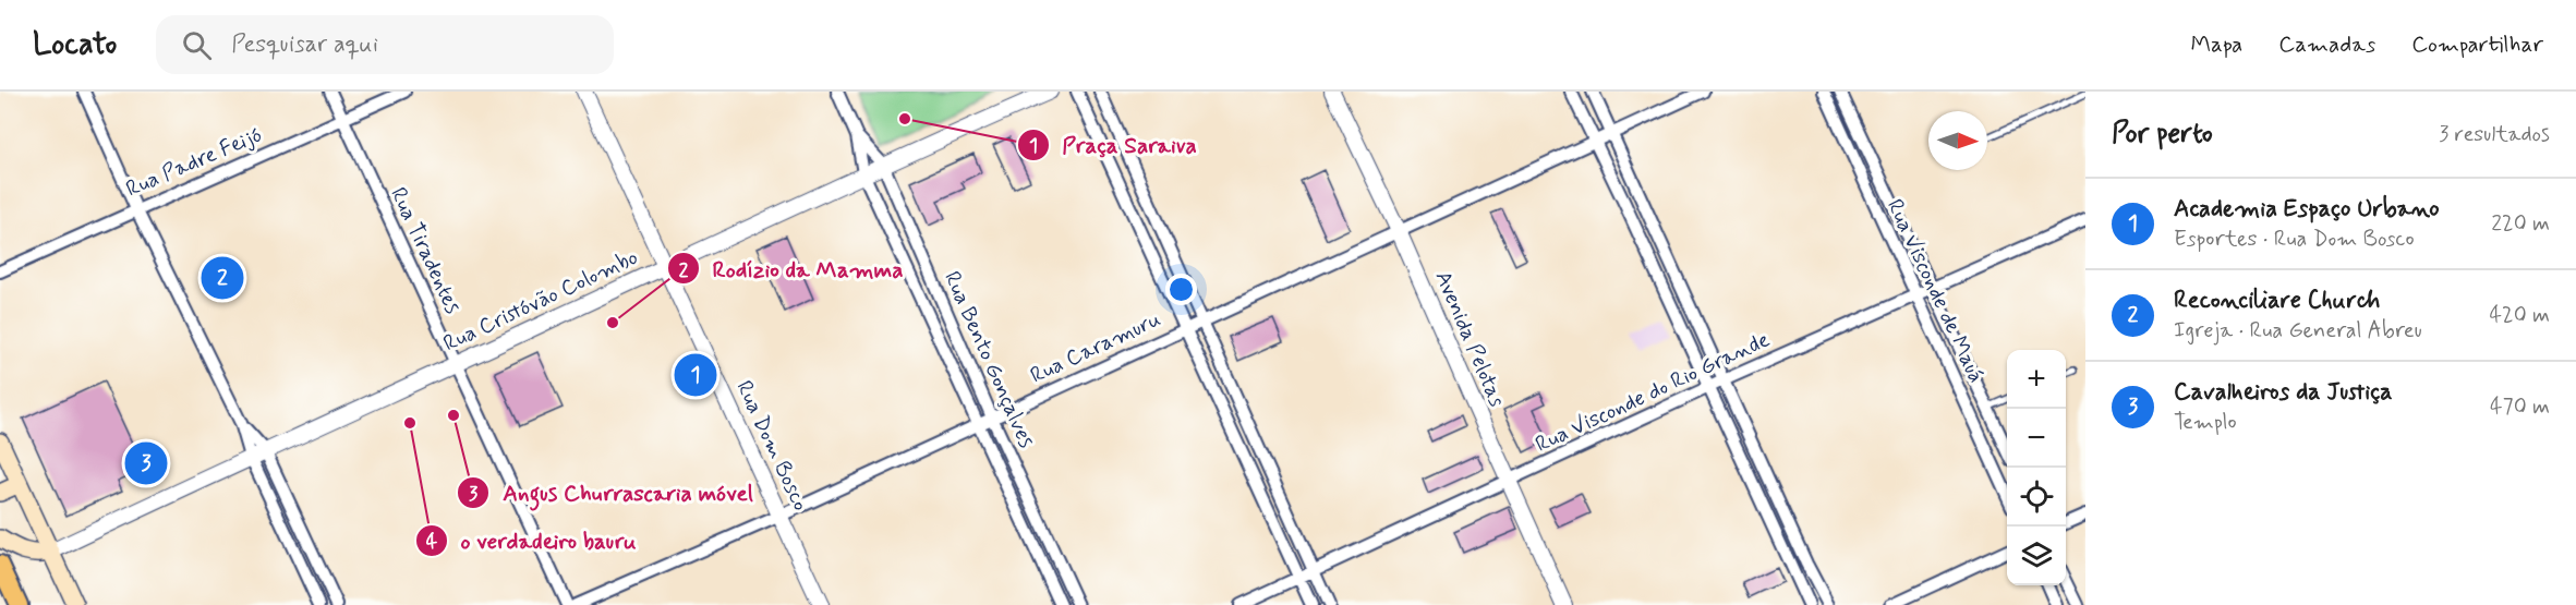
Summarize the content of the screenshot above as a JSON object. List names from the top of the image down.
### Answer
{
  "streets": {
    "street": [
      "Rua Padre Feijó",
      "Rua Tiradentes",
      "Rua Visconde de Mauá",
      "Rua Cristóvão Colombo",
      "Avenida Pelotas",
      "Rua Caramuru",
      "Rua Bento Gonçalves",
      "Rua Visconde do Rio Grande",
      "Rua Dom Bosco"
    ]
  },
  "crossings": [
    ["Rua Padre Feijó", "Rua Tiradentes"],
    ["Rua Tiradentes", "Rua Cristóvão Colombo"],
    ["Rua Visconde de Mauá", "Rua Visconde do Rio Grande"],
    ["Rua Cristóvão Colombo", "Rua Bento Gonçalves"],
    ["Rua Cristóvão Colombo", "Rua Dom Bosco"],
    ["Avenida Pelotas", "Rua Caramuru"],
    ["Avenida Pelotas", "Rua Visconde do Rio Grande"],
    ["Rua Caramuru", "Rua Bento Gonçalves"],
    ["Rua Caramuru", "Rua Dom Bosco"]
  ],
  "places": [
    "Praça Saraiva",
    "Rodízio da Mamma",
    "Angus Churrascaria móvel",
    "o verdadeiro bauru"
  ],
  "north": "right",
  "page": {
    "header": "Locato",
    "search": "Pesquisar aqui",
    "nav": ["Mapa", "Camadas", "Compartilhar"],
    "heading": ["Por perto", "3 resultados"],
    "list": [
      {
        "mark": "1",
        "name": "Academia Espaço Urbano",
        "note": "Esportes · Rua Dom Bosco",
        "value": "220 m"
      },
      {
        "mark": "2",
        "name": "Reconciliare Church",
        "note": "Igreja · Rua General Abreu",
        "value": "420 m"
      },
      {
        "mark": "3",
        "name": "Cavalheiros da Justiça",
        "note": "Templo",
        "value": "470 m"
      }
    ],
    "pins": ["2", "1", "3"],
    "map_buttons": ["+", "−"]
  }
}
